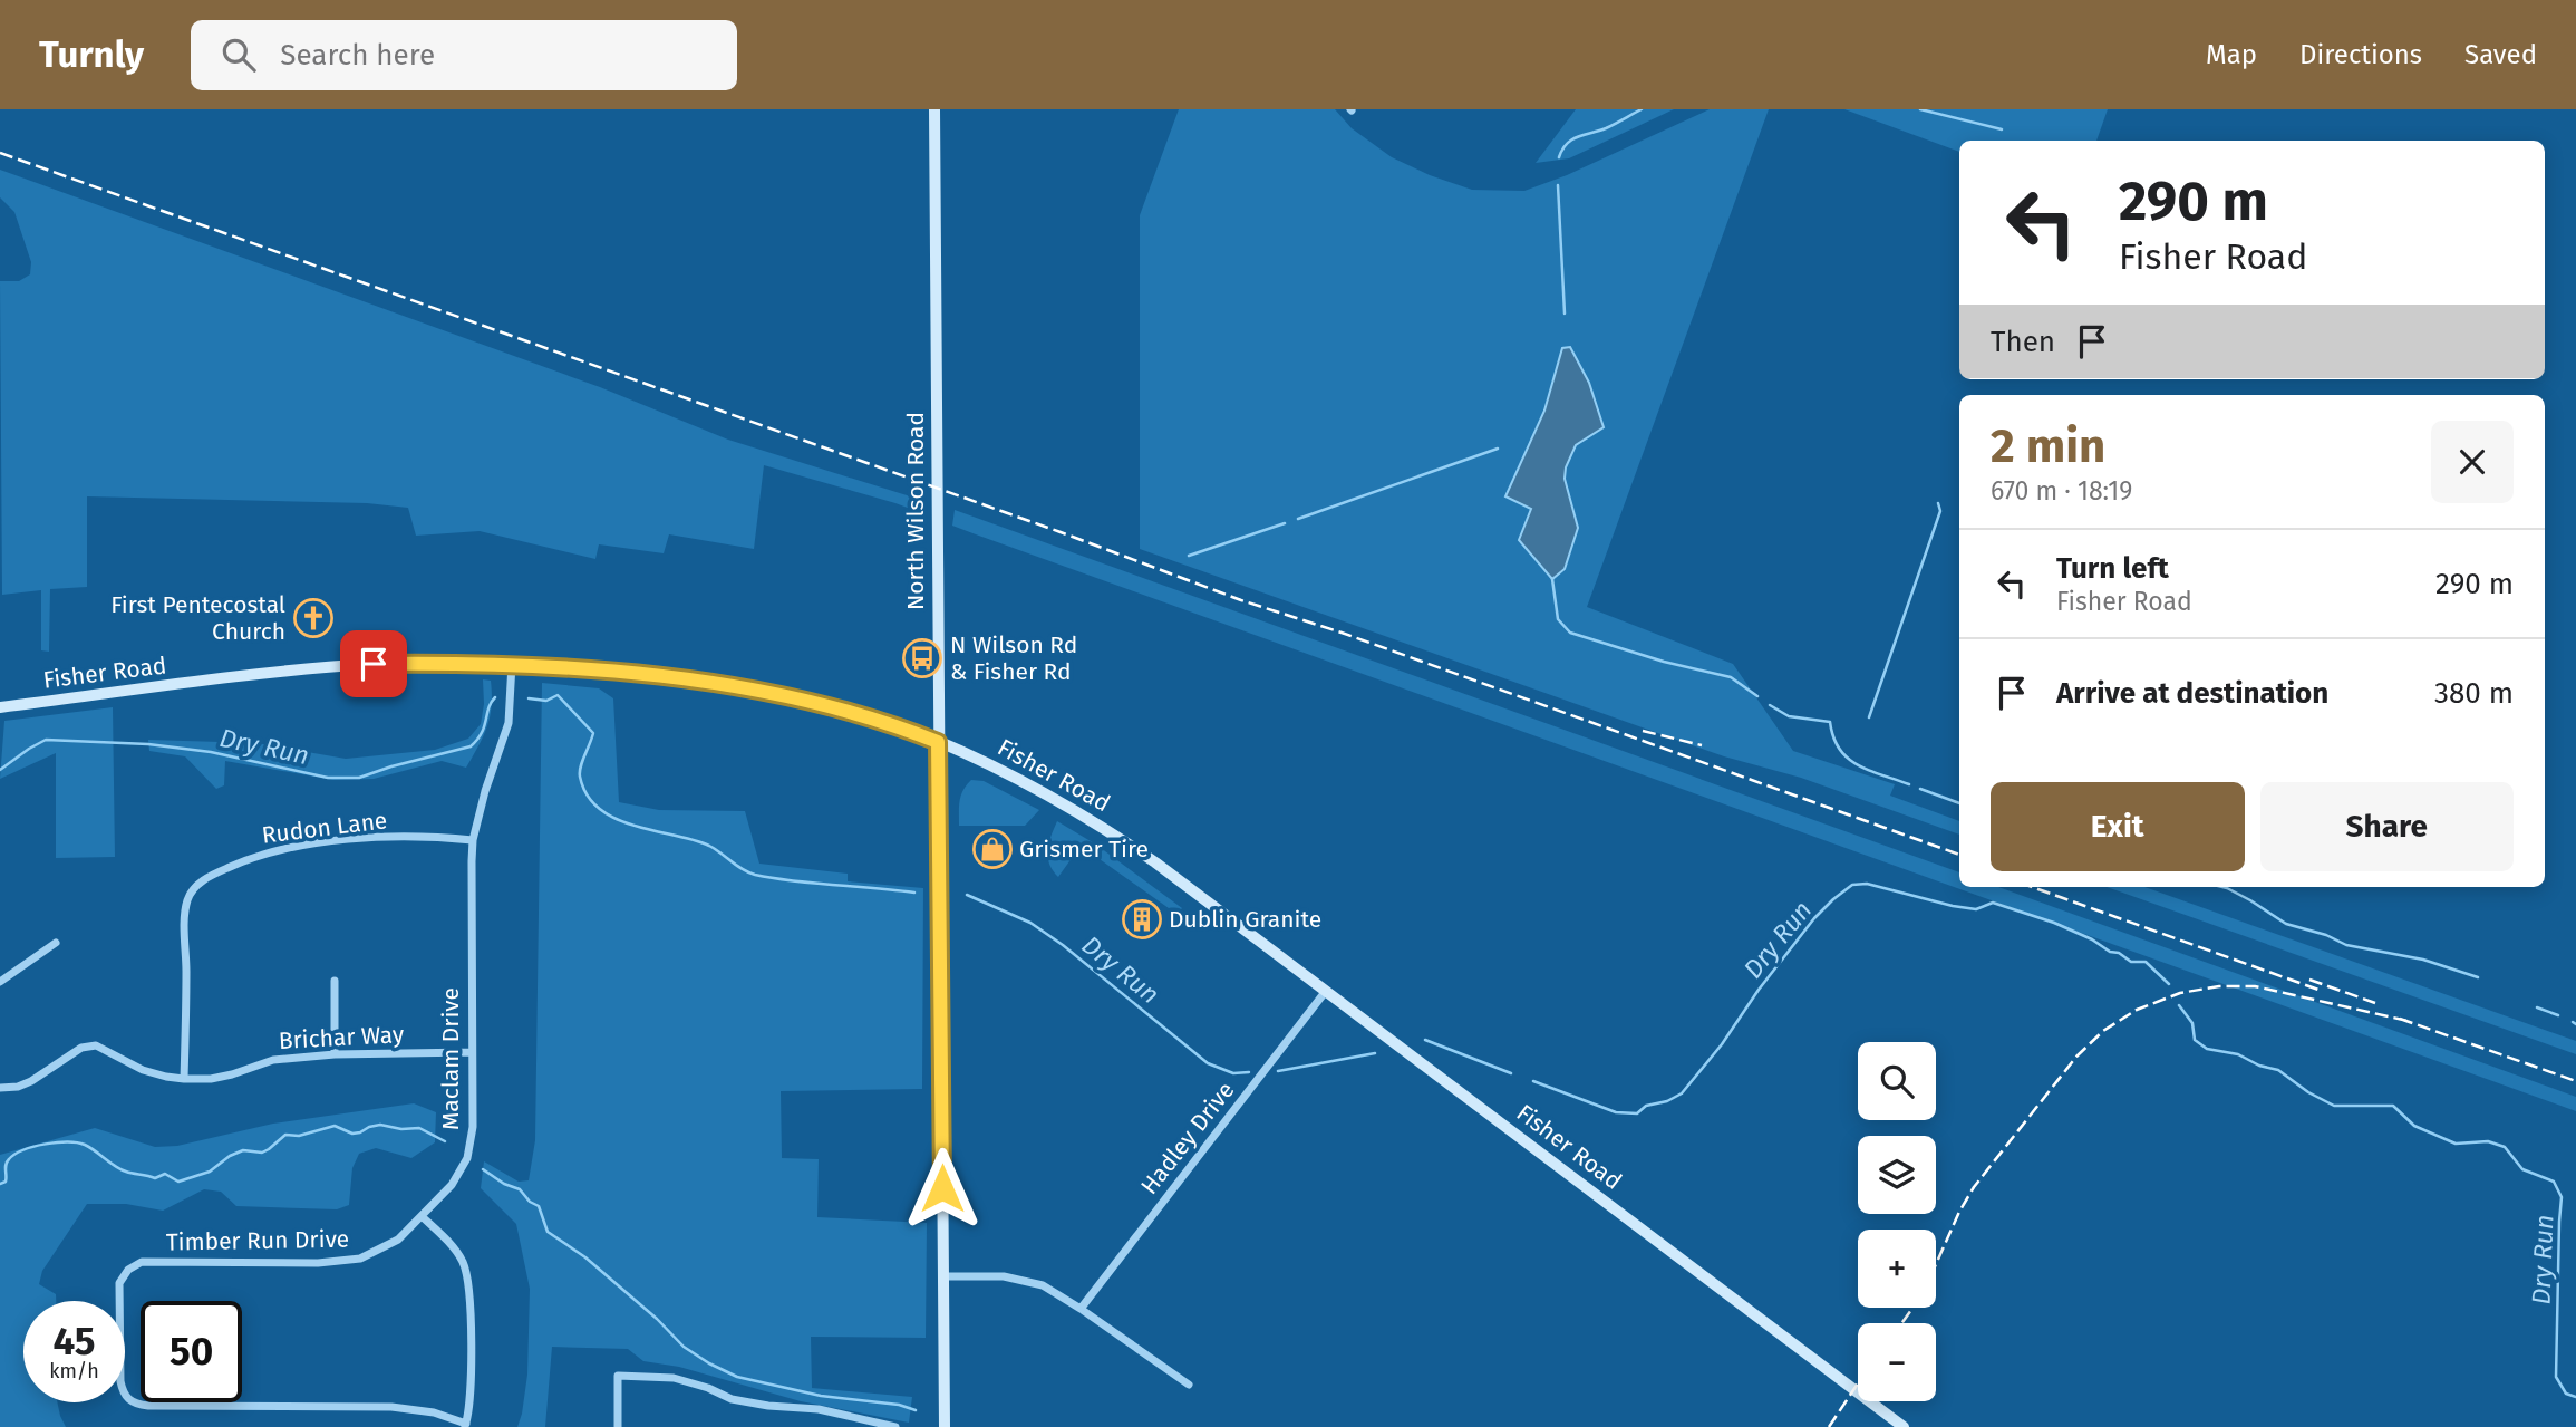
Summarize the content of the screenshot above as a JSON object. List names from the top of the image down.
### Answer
{
  "streets": {
    "main road": ["North Wilson Road", "Fisher Road"],
    "street": [
      "Rudon Lane",
      "Brichar Way",
      "Maclam Drive",
      "Hadley Drive",
      "Timber Run Drive"
    ]
  },
  "crossings": [
    ["North Wilson Road", "Fisher Road"],
    ["Fisher Road", "Maclam Drive"],
    ["Fisher Road", "Hadley Drive"],
    ["Rudon Lane", "Brichar Way"],
    ["Rudon Lane", "Maclam Drive"],
    ["Brichar Way", "Maclam Drive"],
    ["Maclam Drive", "Timber Run Drive"]
  ],
  "water": ["Dry Run"],
  "places": {
    "church": ["First Pentecostal Church"],
    "bus stop": ["N Wilson Rd & Fisher Rd"],
    "shop": ["Grismer Tire"],
    "building": ["Dublin Granite"]
  },
  "page": {
    "header": "Turnly",
    "search": "Search here",
    "nav": ["Map", "Directions", "Saved"],
    "turn": ["290 m", "Fisher Road"],
    "then": "Then",
    "heading": ["2 min", "670 m · 18:19"],
    "list": [
      {
        "name": "Turn left",
        "note": "Fisher Road",
        "value": "290 m"
      },
      {
        "name": "Arrive at destination",
        "value": "380 m"
      }
    ],
    "buttons": ["Exit", "Share"],
    "map_buttons": ["+", "−"],
    "speed": "45 km/h",
    "limit": "50"
  }
}
